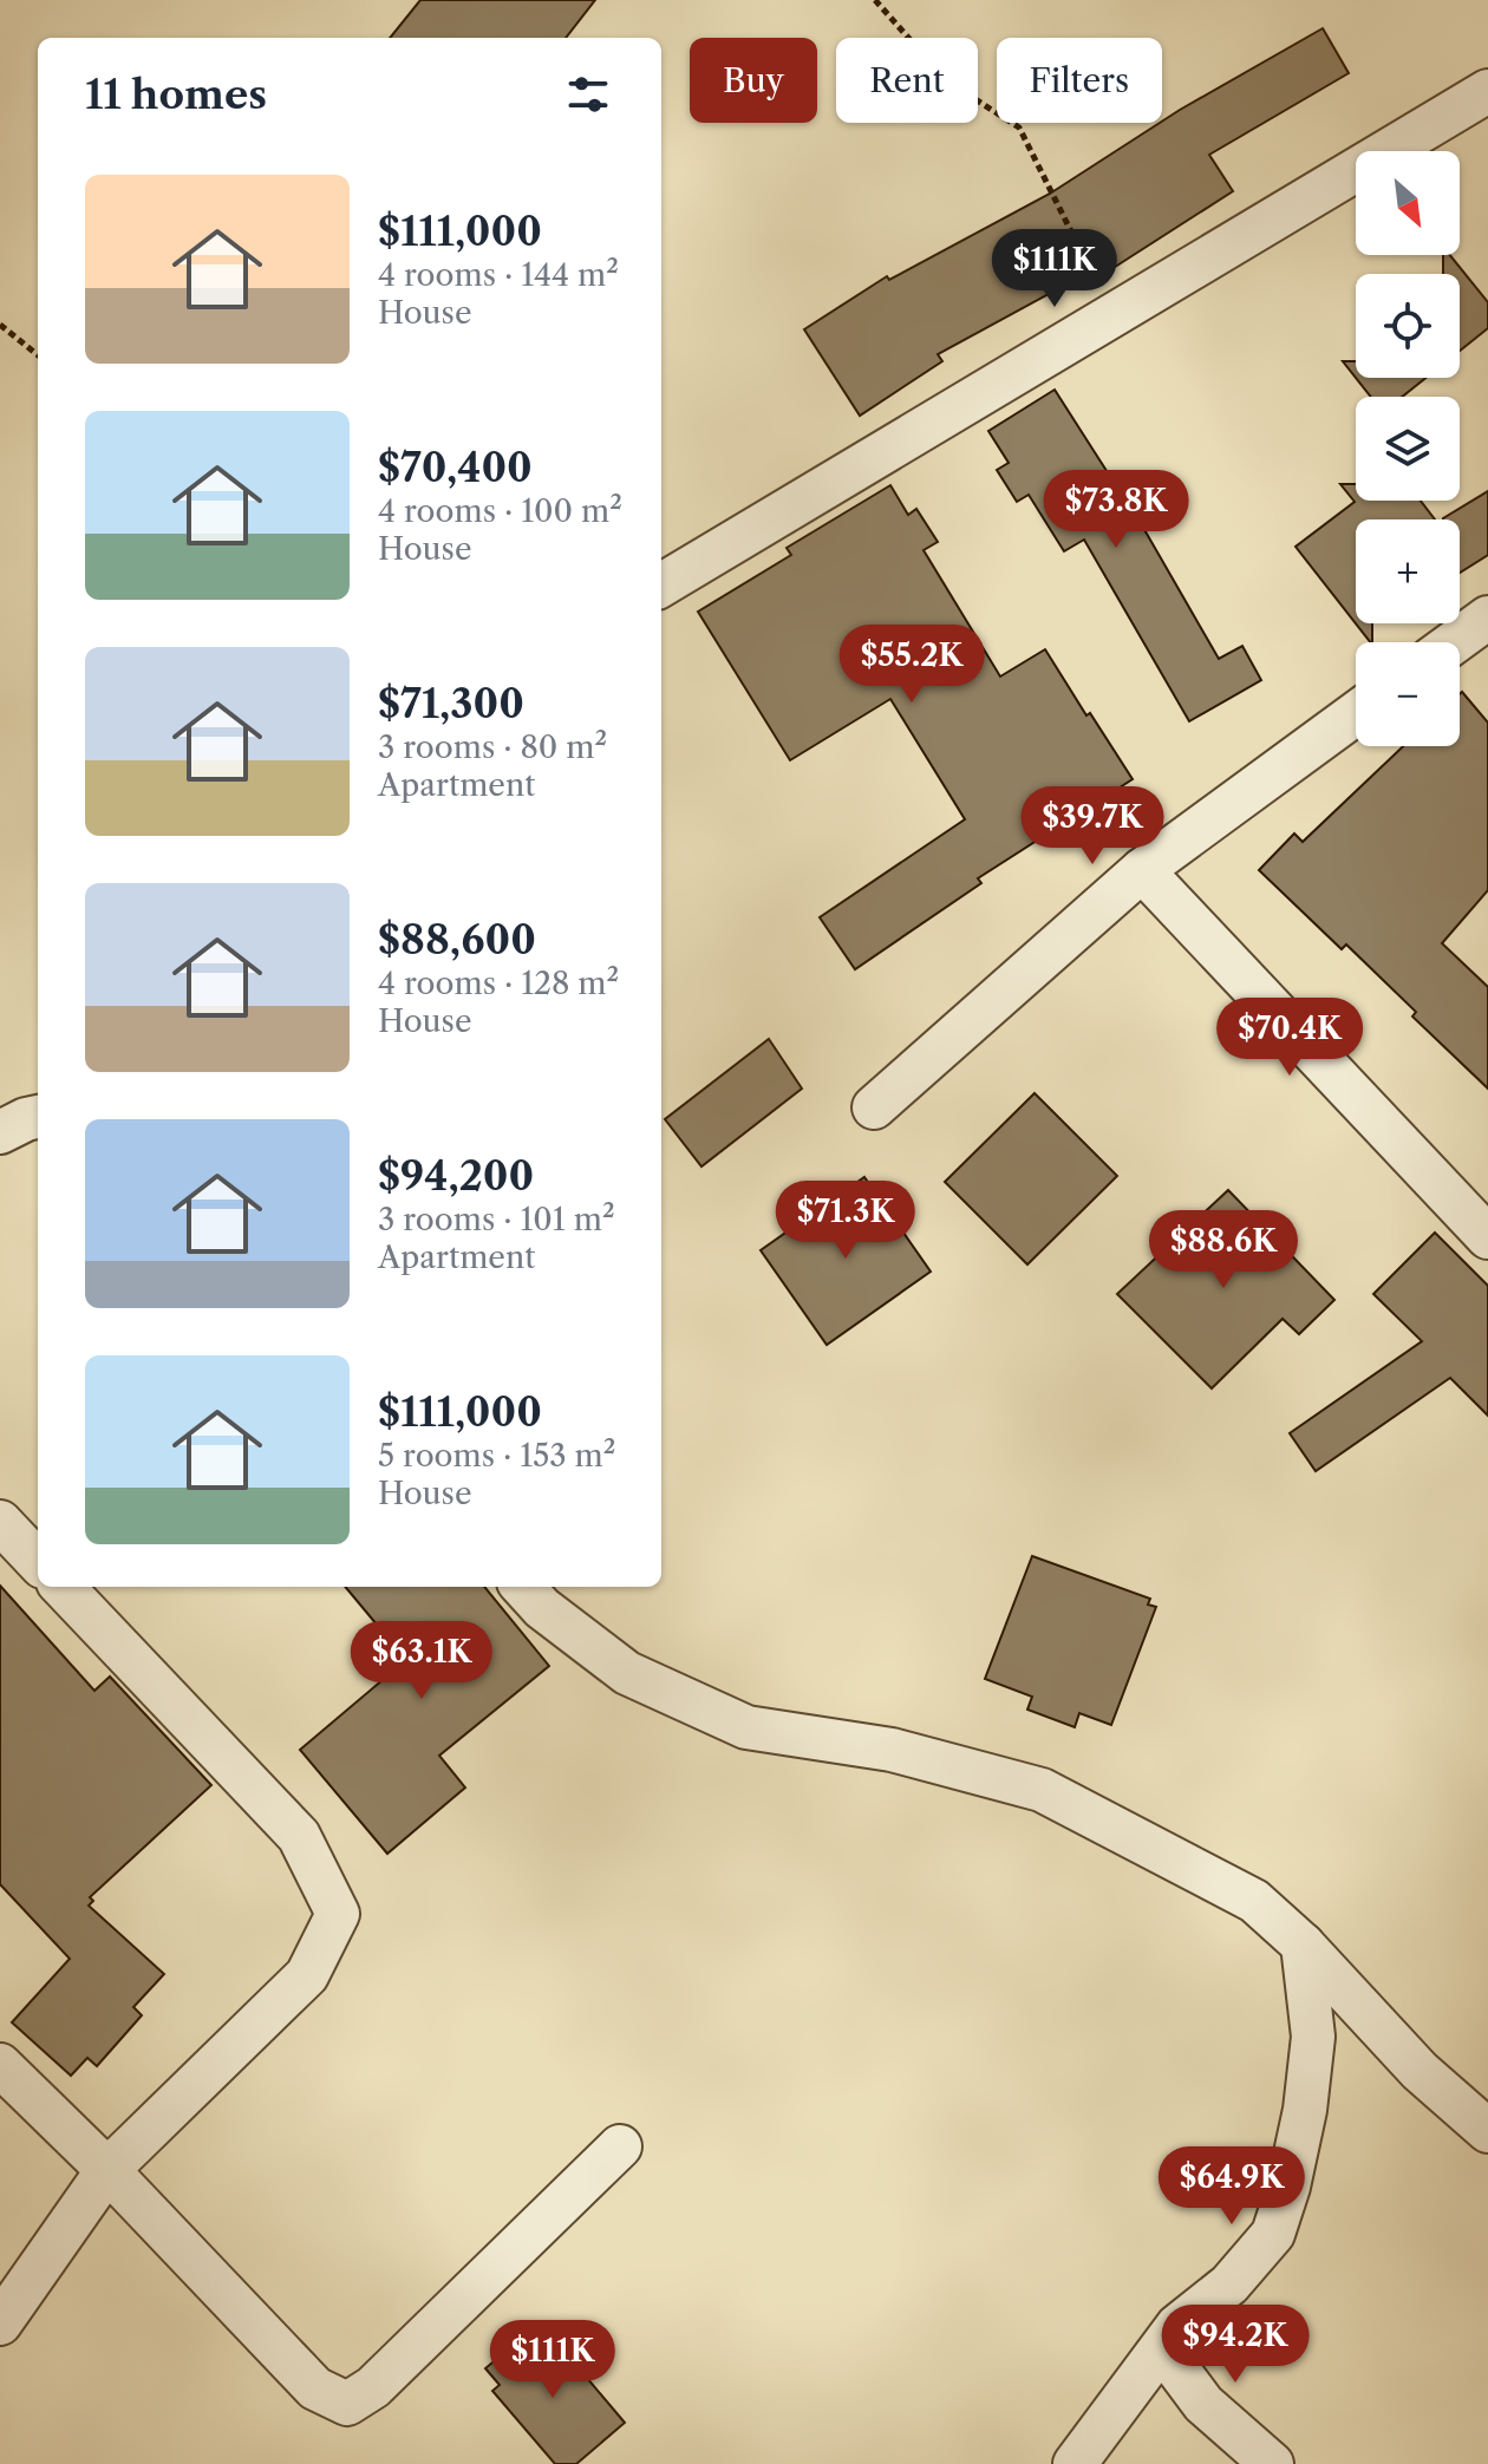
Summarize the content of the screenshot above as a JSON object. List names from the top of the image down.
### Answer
{
  "north": "bottom right",
  "page": {
    "chip": ["Buy", "Rent", "Filters"],
    "heading": "11 homes",
    "map_buttons": ["+", "−"],
    "list": [
      {
        "name": "$111,000",
        "note": "4 rooms · 144 m² · House"
      },
      {
        "name": "$70,400",
        "note": "4 rooms · 100 m² · House"
      },
      {
        "name": "$71,300",
        "note": "3 rooms · 80 m² · Apartment"
      },
      {
        "name": "$88,600",
        "note": "4 rooms · 128 m² · House"
      },
      {
        "name": "$94,200",
        "note": "3 rooms · 101 m² · Apartment"
      },
      {
        "name": "$111,000",
        "note": "5 rooms · 153 m² · House"
      }
    ],
    "price": [
      "$111K",
      "$73.8K",
      "$55.2K",
      "$39.7K",
      "$70.4K",
      "$71.3K",
      "$88.6K",
      "$63.1K",
      "$64.9K",
      "$94.2K",
      "$111K"
    ]
  }
}
